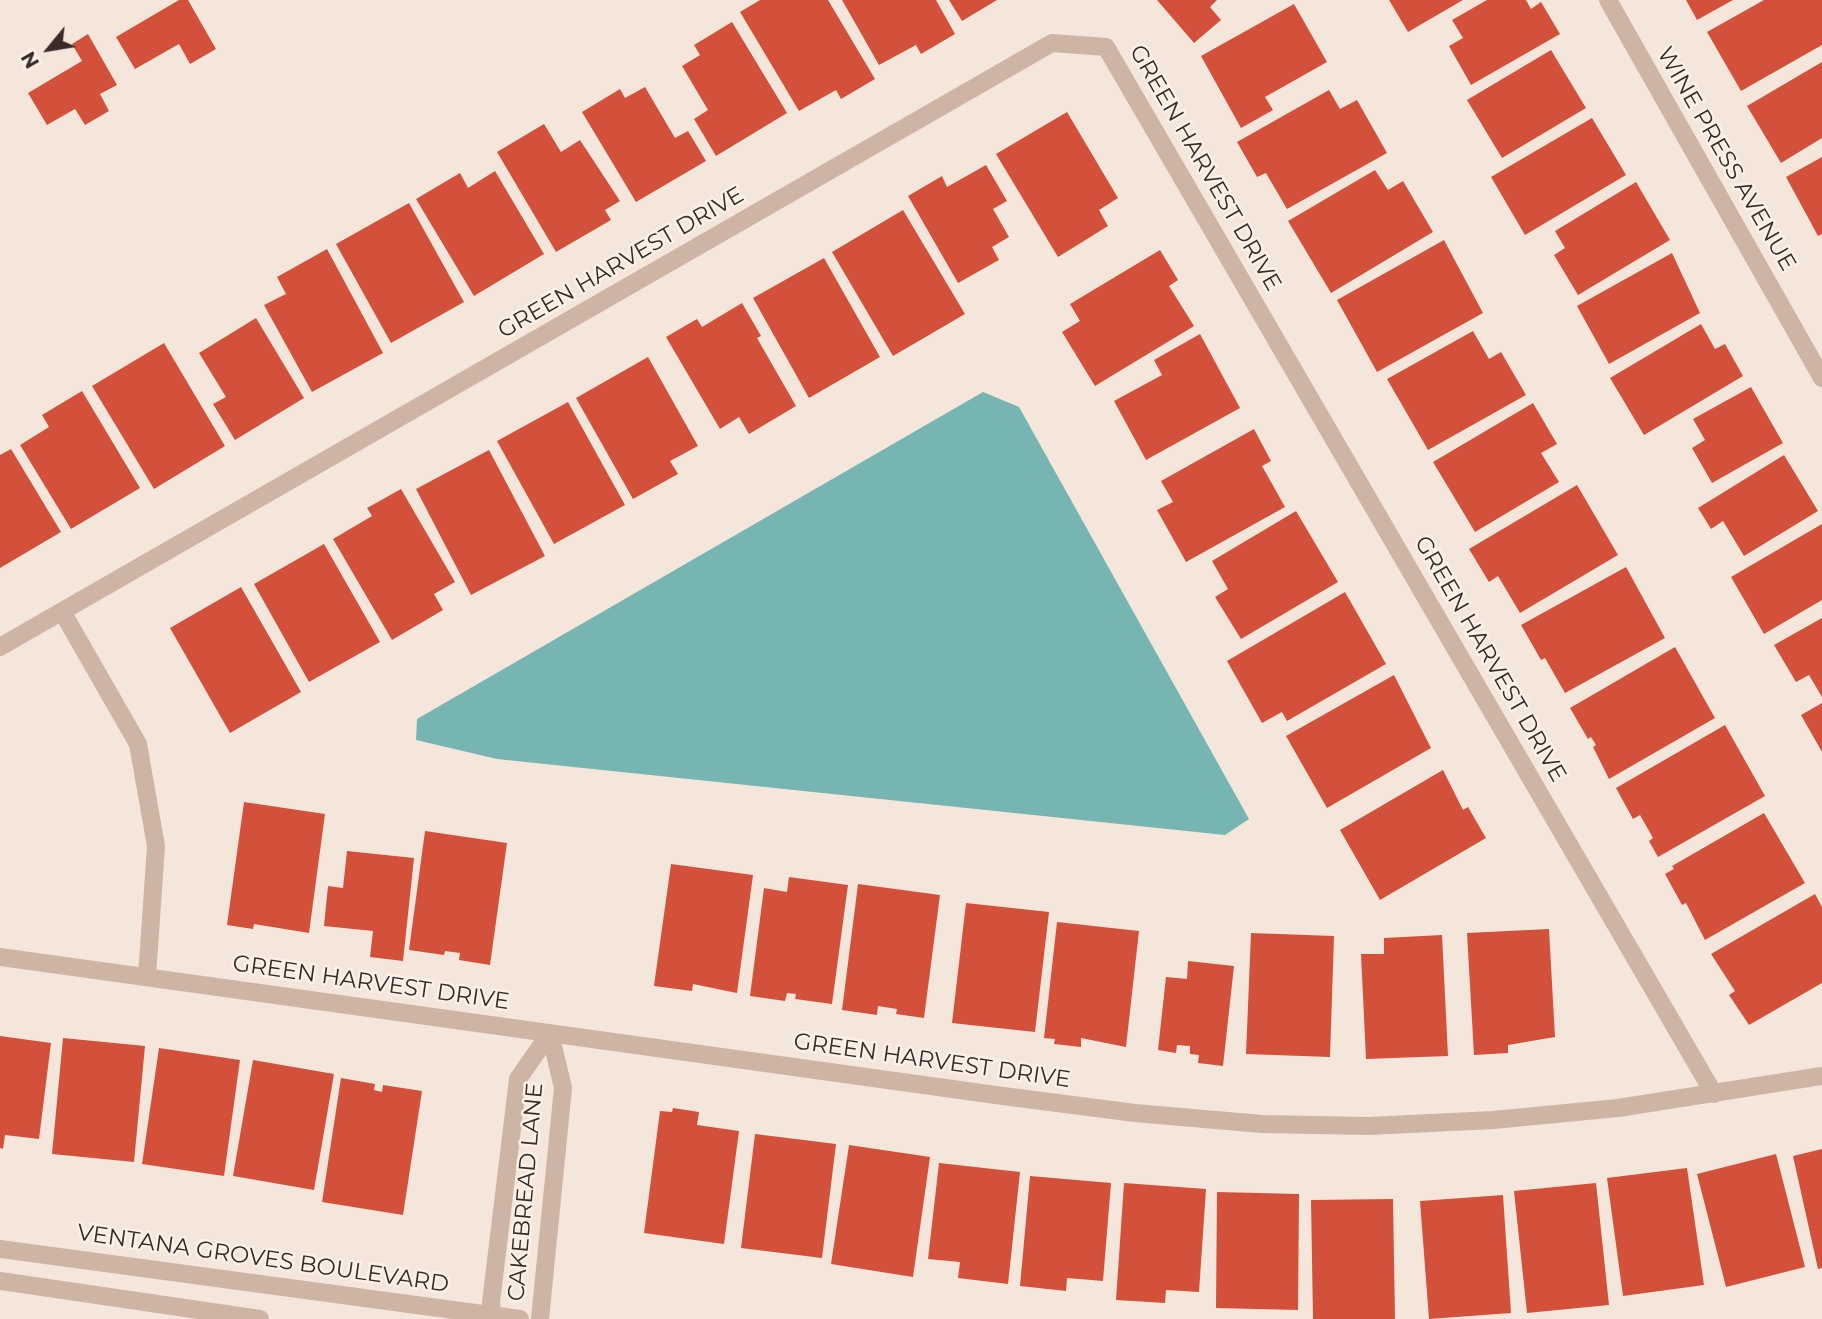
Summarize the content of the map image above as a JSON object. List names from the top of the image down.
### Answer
{
  "streets": {
    "street": [
      "WINE PRESS AVENUE",
      "GREEN HARVEST DRIVE",
      "CAKEBREAD LANE",
      "VENTANA GROVES BOULEVARD"
    ]
  },
  "crossings": [
    ["GREEN HARVEST DRIVE", "CAKEBREAD LANE"],
    ["CAKEBREAD LANE", "VENTANA GROVES BOULEVARD"]
  ],
  "north": "bottom left"
}
